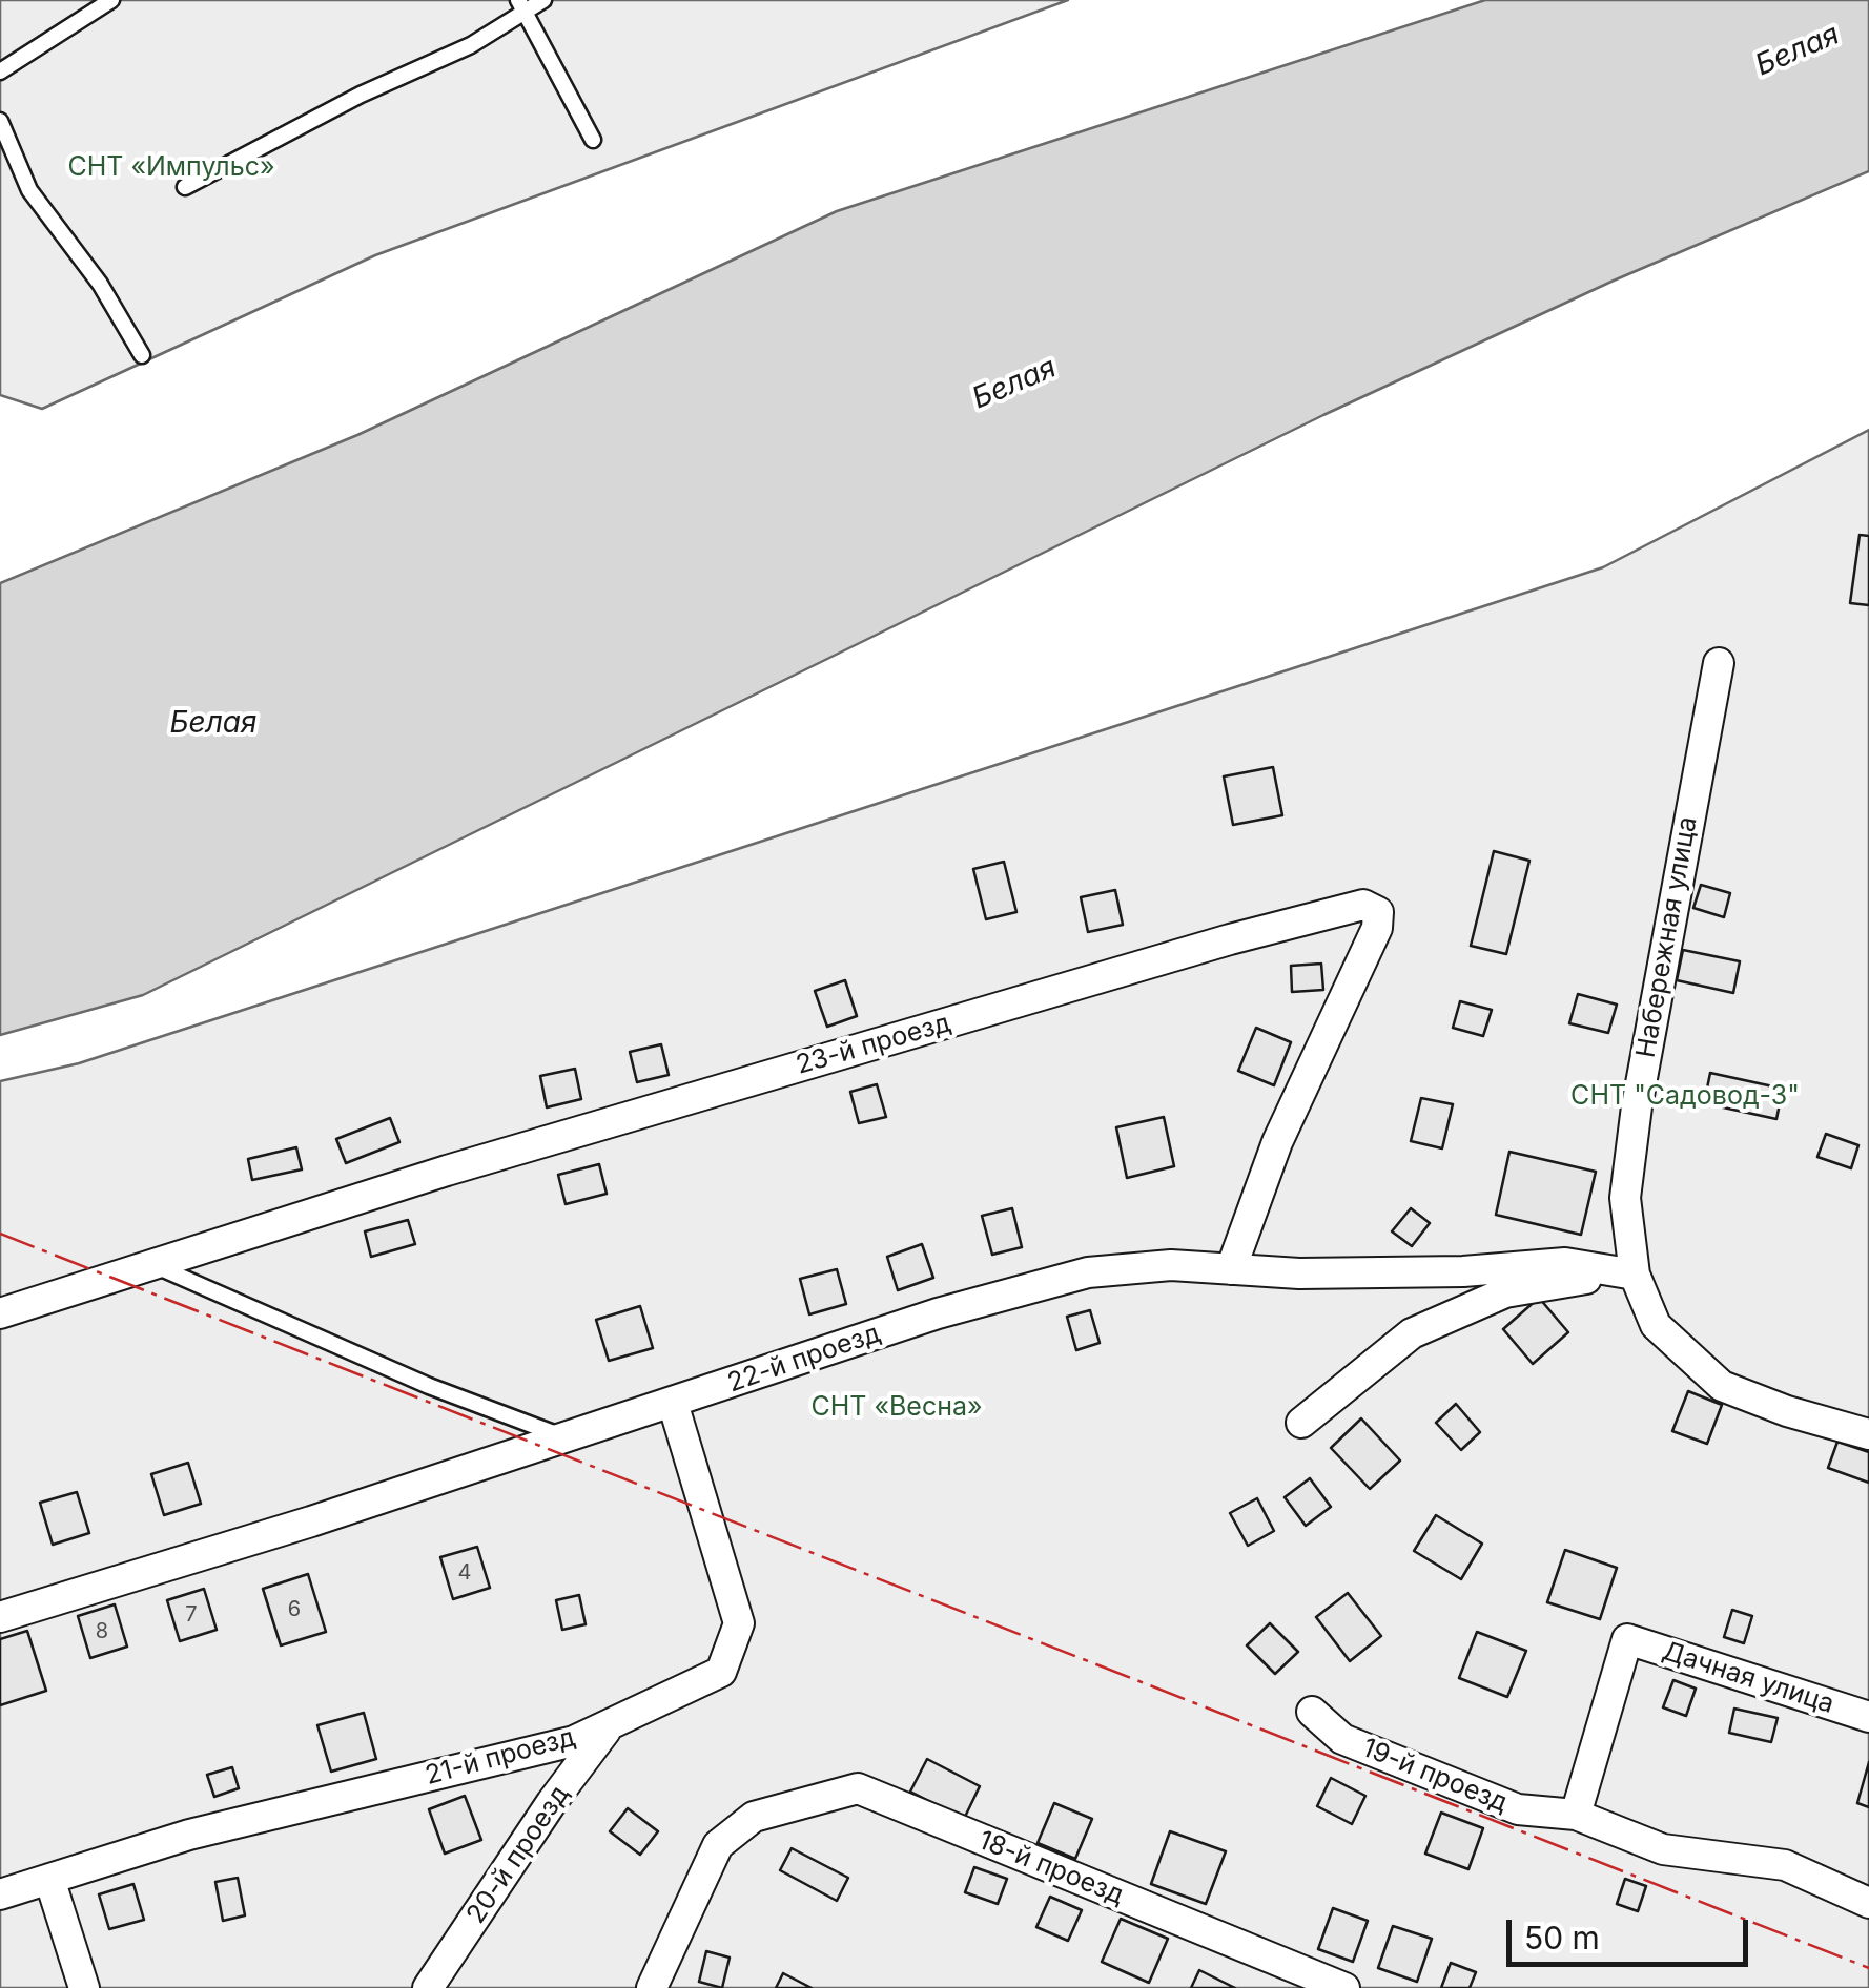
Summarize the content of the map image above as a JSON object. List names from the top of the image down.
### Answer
{
  "streets": {
    "street": [
      "Набережная улица",
      "23-й проезд",
      "22-й проезд",
      "Дачная улица",
      "21-й проезд",
      "19-й проезд",
      "20-й проезд",
      "18-й проезд"
    ]
  },
  "crossings": [
    ["Набережная улица", "22-й проезд"],
    ["23-й проезд", "22-й проезд"],
    ["22-й проезд", "21-й проезд"],
    ["Дачная улица", "19-й проезд"],
    ["21-й проезд", "20-й проезд"]
  ],
  "water": ["Белая"],
  "parks": ["СНТ «Импульс»", "СНТ \"Садовод-3\"", "СНТ «Весна»"],
  "house_numbers": [
    "4",
    "6",
    "7",
    "8"
  ],
  "scale_bar": "50 m"
}
